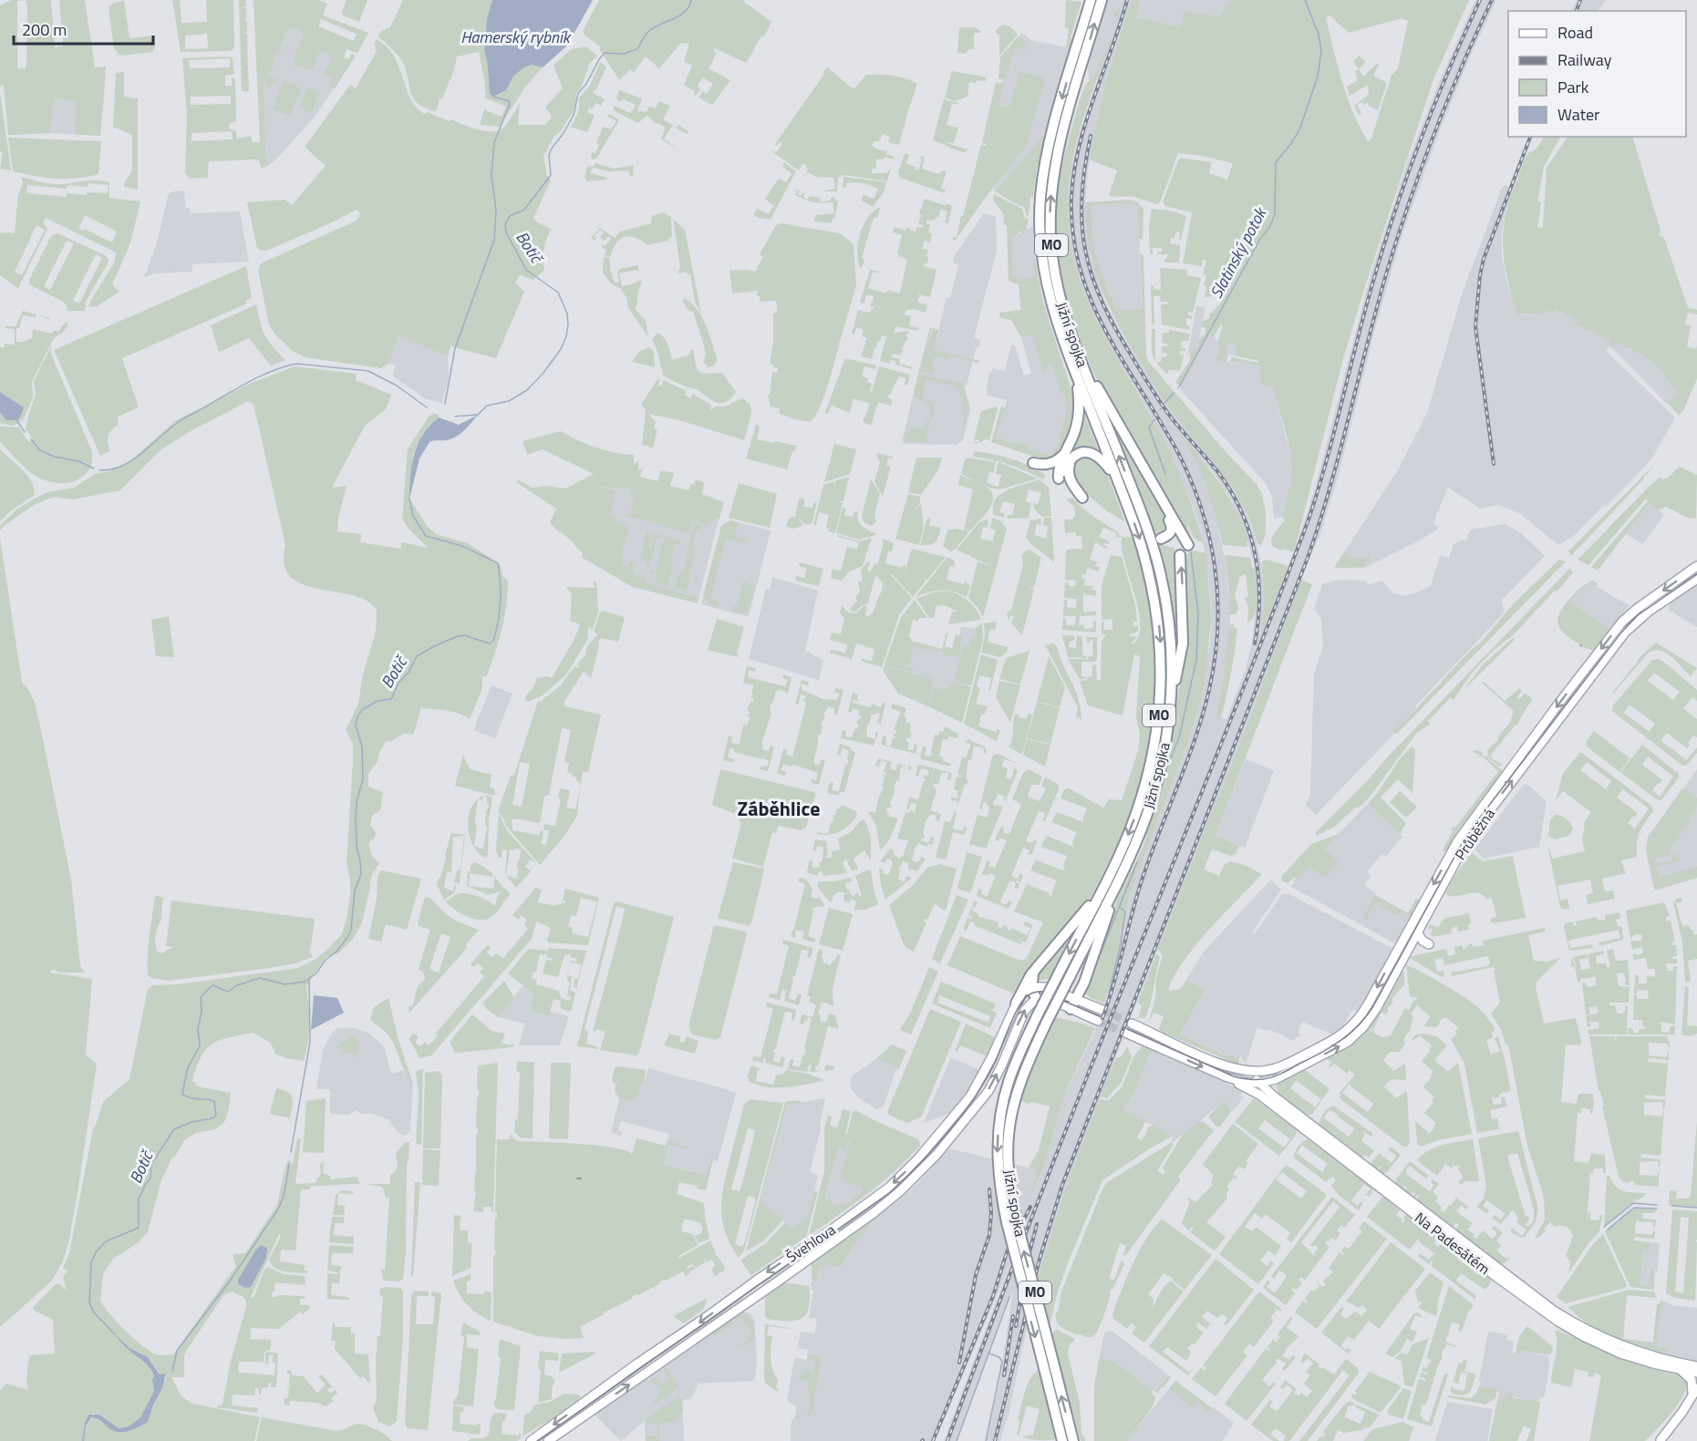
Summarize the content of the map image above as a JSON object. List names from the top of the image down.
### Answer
{
  "streets": {
    "highway": ["MO", "Jižní spojka"],
    "main road": ["Průběžná", "Švehlova", "Na Padesátém"]
  },
  "crossings": [
    ["Průběžná", "Na Padesátém"]
  ],
  "districts": ["Záběhlice"],
  "water": ["Hamerský rybník", "Botič", "Slatinský potok"],
  "legend": [
    "Road",
    "Railway",
    "Park",
    "Water"
  ],
  "scale_bar": "200 m"
}
